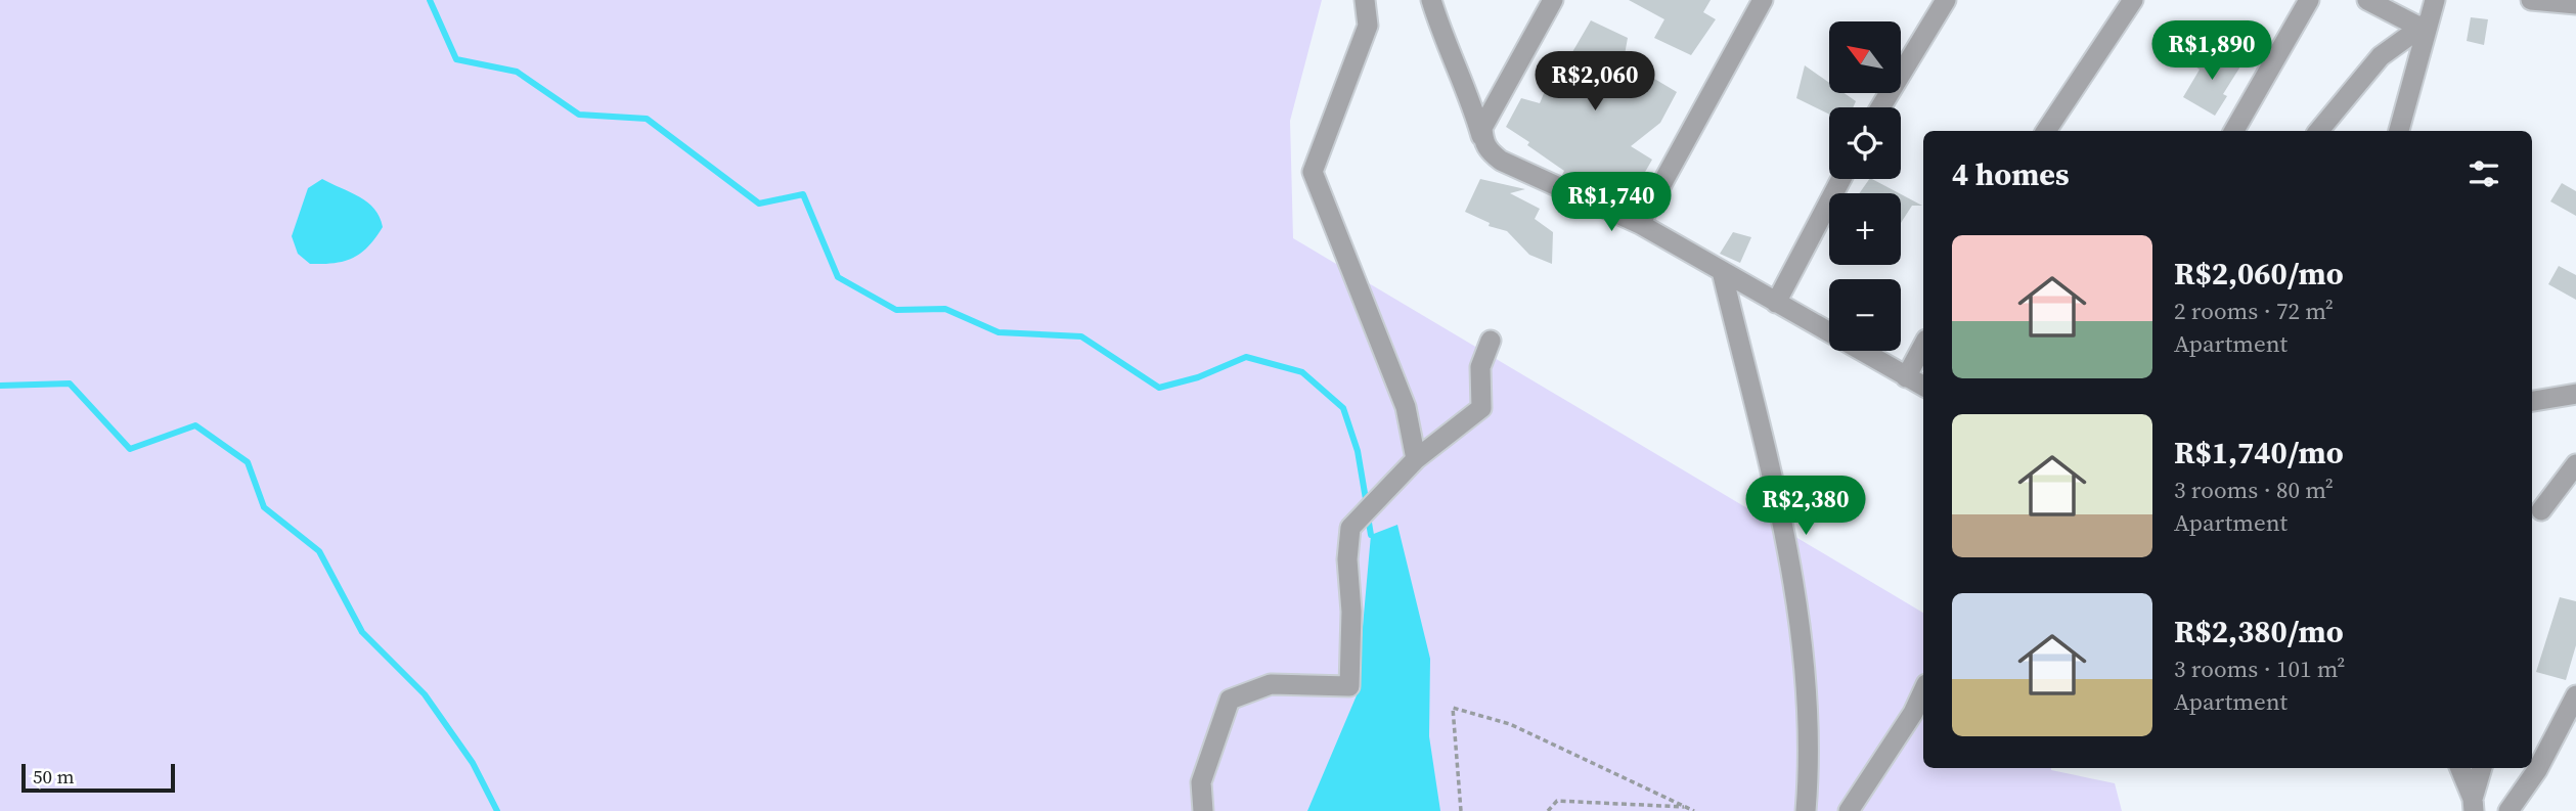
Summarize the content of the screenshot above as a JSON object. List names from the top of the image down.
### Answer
{
  "scale_bar": "50 m",
  "north": "top left",
  "page": {
    "price": [
      "R$1,890",
      "R$2,060",
      "R$1,740",
      "R$2,380"
    ],
    "map_buttons": ["+", "−"],
    "heading": "4 homes",
    "list": [
      {
        "name": "R$2,060/mo",
        "note": "2 rooms · 72 m² · Apartment"
      },
      {
        "name": "R$1,740/mo",
        "note": "3 rooms · 80 m² · Apartment"
      },
      {
        "name": "R$2,380/mo",
        "note": "3 rooms · 101 m² · Apartment"
      }
    ],
    "scale": "50 m"
  }
}
